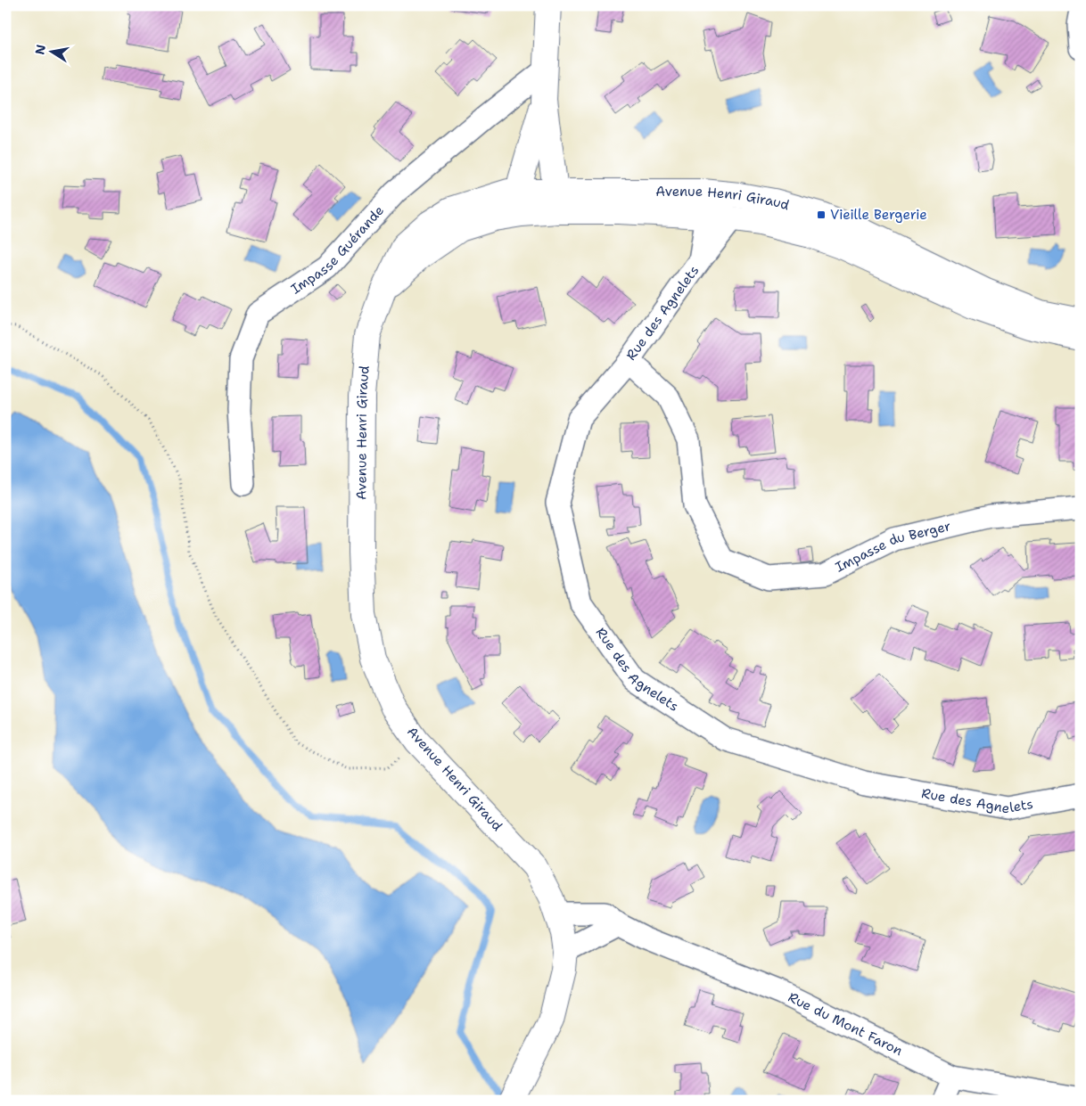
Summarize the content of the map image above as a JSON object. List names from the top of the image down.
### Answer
{
  "streets": {
    "street": [
      "Avenue Henri Giraud",
      "Impasse Guérande",
      "Rue des Agnelets",
      "Impasse du Berger",
      "Rue du Mont Faron"
    ]
  },
  "crossings": [
    ["Avenue Henri Giraud", "Rue des Agnelets"],
    ["Avenue Henri Giraud", "Rue du Mont Faron"],
    ["Rue des Agnelets", "Impasse du Berger"]
  ],
  "places": {
    "transit": ["Vieille Bergerie"]
  },
  "north": "left"
}
